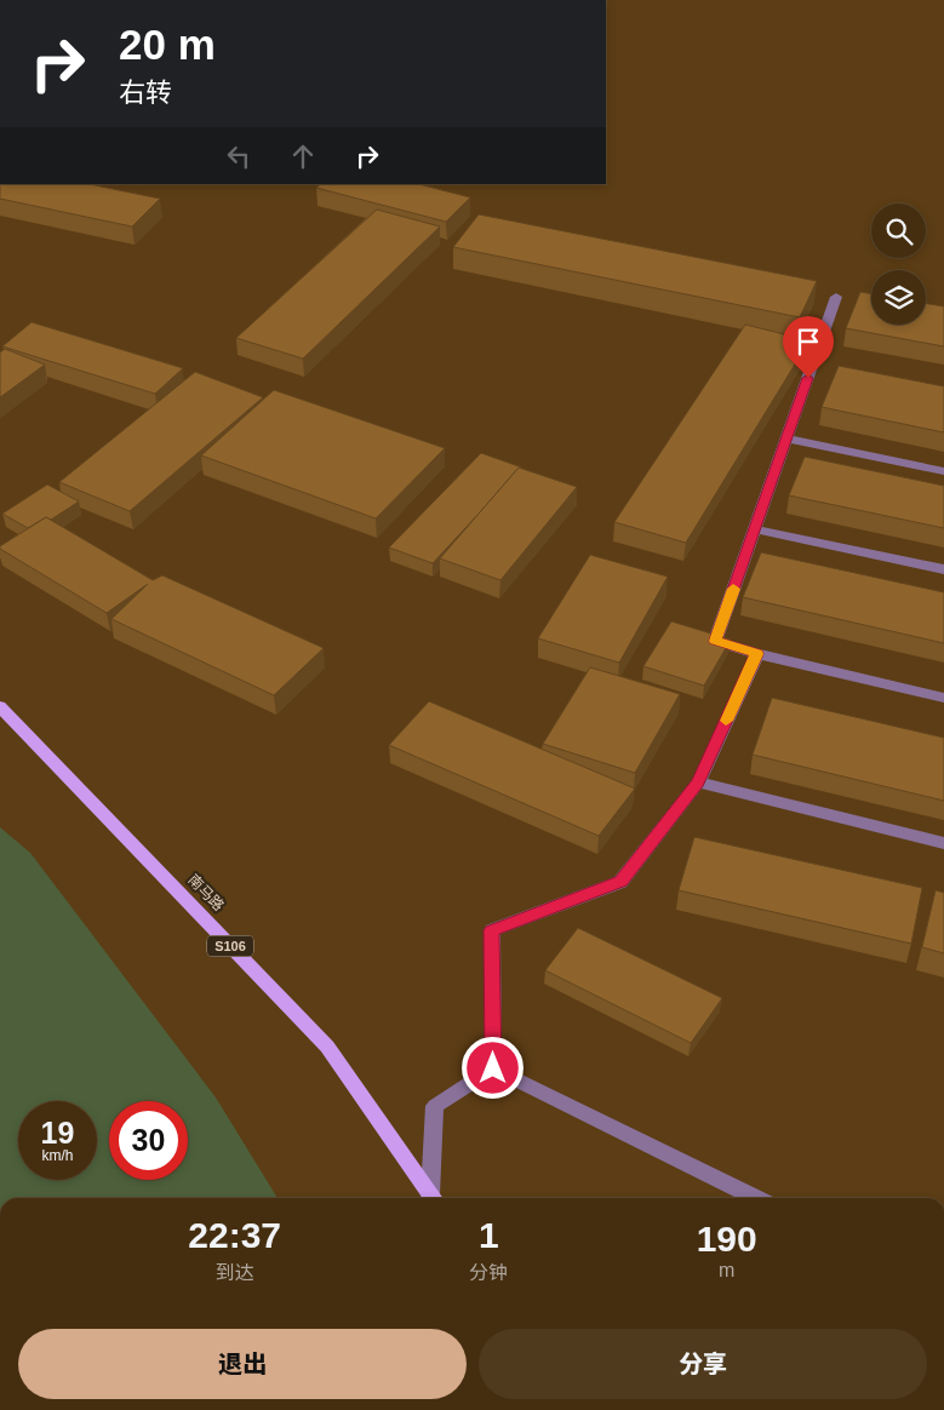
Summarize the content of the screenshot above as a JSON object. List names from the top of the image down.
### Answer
{
  "streets": {
    "main road": ["南马路", "S106"]
  },
  "page": {
    "turn": ["20 m", "右转"],
    "speed": "19 km/h",
    "limit": "30",
    "eta": [
      "22:37",
      "到达",
      "1",
      "分钟",
      "190",
      "m"
    ],
    "buttons": ["退出", "分享"]
  }
}
